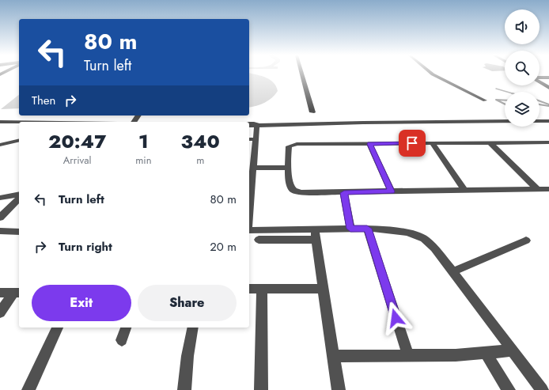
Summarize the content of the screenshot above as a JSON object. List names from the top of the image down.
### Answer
{
  "page": {
    "turn": ["80 m", "Turn left"],
    "then": "Then",
    "eta": [
      "20:47",
      "Arrival",
      "1",
      "min",
      "340",
      "m"
    ],
    "list": [
      {
        "name": "Turn left",
        "value": "80 m"
      },
      {
        "name": "Turn right",
        "value": "20 m"
      }
    ],
    "buttons": ["Exit", "Share"]
  }
}
